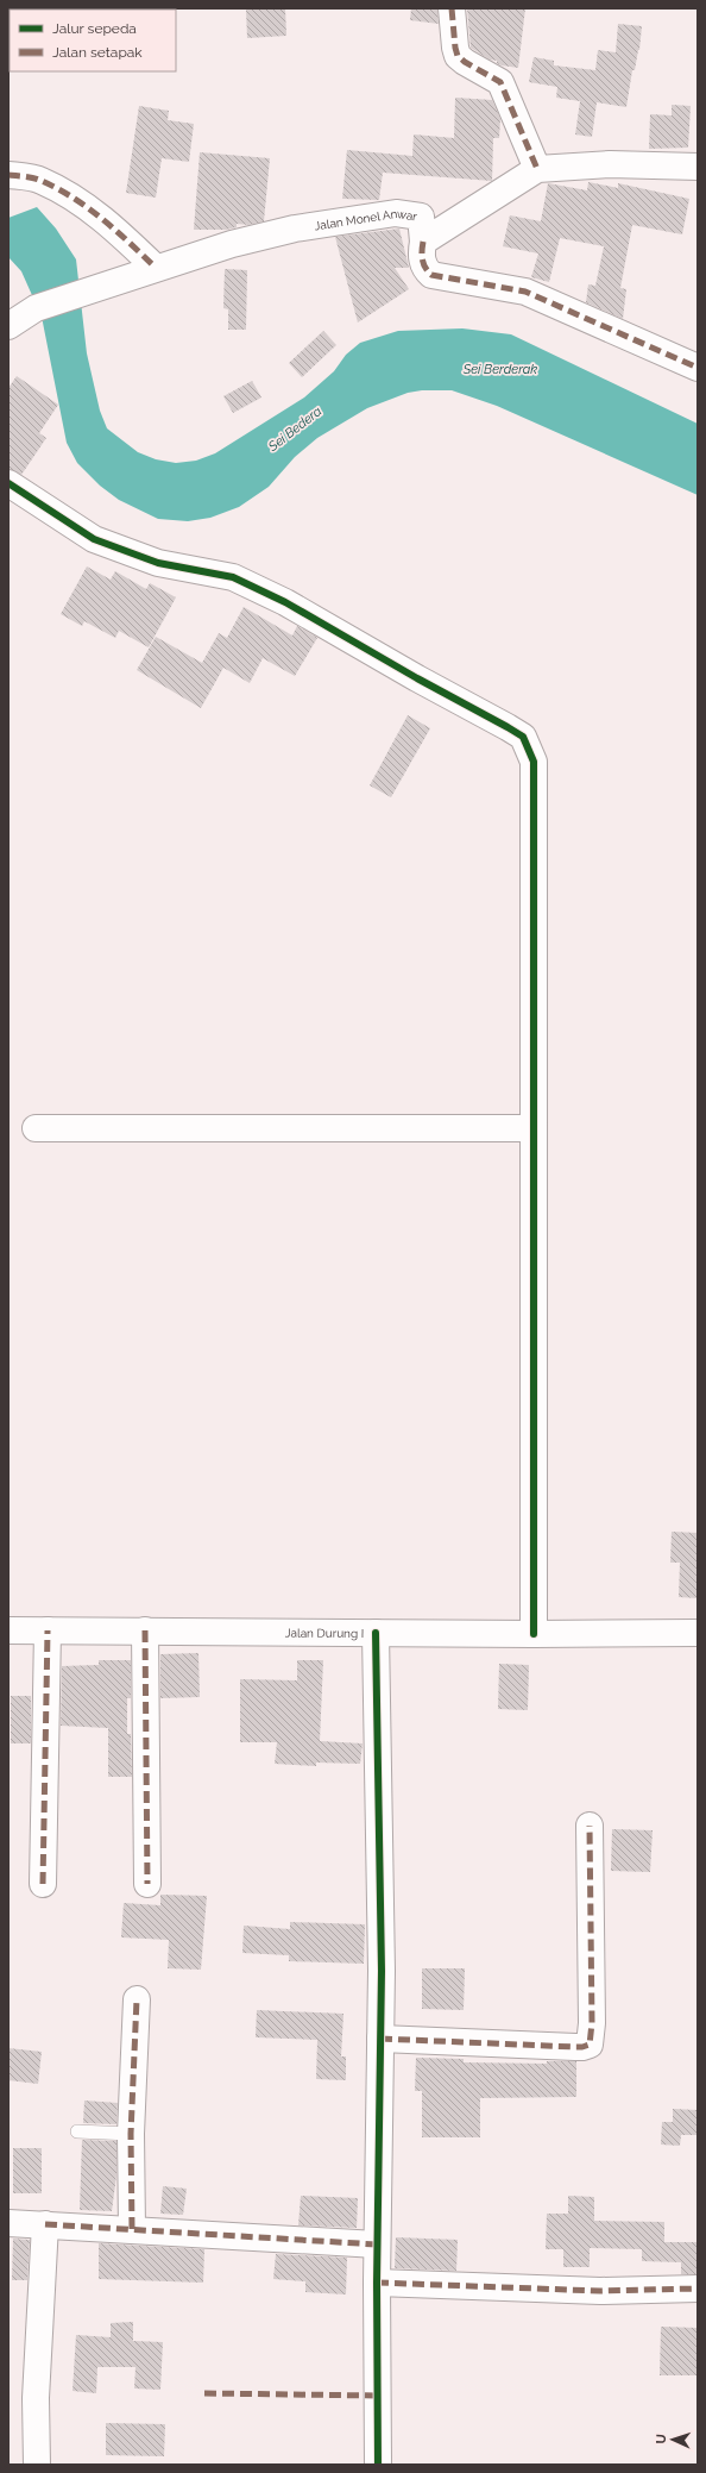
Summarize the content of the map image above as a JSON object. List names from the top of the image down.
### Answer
{
  "streets": {
    "street": ["Jalan Monel Anwar", "Jalan Durung I"]
  },
  "water": ["Sei Berderak", "Sei Bedera"],
  "legend": ["Jalur sepeda", "Jalan setapak"],
  "north": "left"
}
